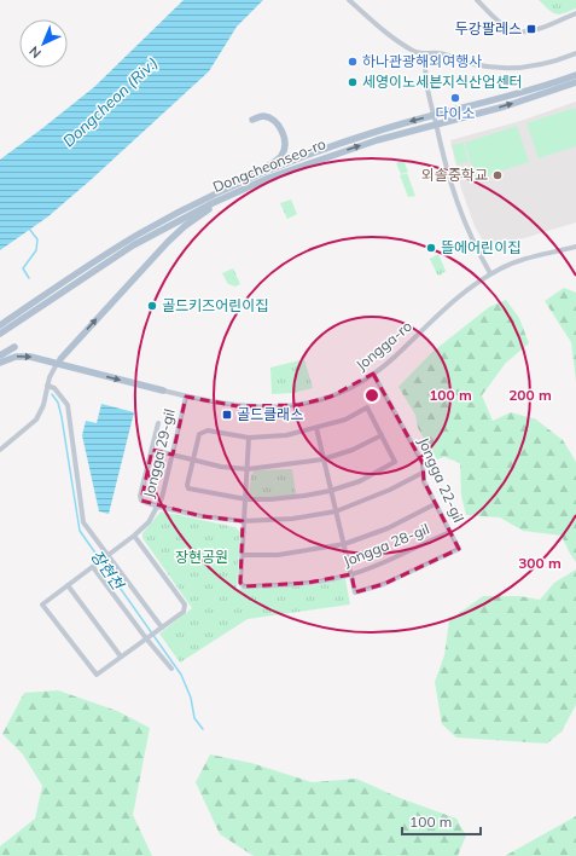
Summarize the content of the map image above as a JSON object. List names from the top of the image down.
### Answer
{
  "streets": {
    "main road": ["Dongcheonseo-ro"],
    "street": [
      "Jongga-ro",
      "Jongga 29-gil",
      "Jongga 22-gil",
      "Jongga 28-gil"
    ]
  },
  "crossings": [
    ["Jongga-ro", "Jongga 29-gil"],
    ["Jongga-ro", "Jongga 22-gil"],
    ["Jongga 22-gil", "Jongga 28-gil"]
  ],
  "water": ["Dongcheon (Riv.)", "장현천"],
  "parks": ["장현공원"],
  "places": {
    "transit": ["두강팔레스", "골드클래스"],
    "other": [
      "하나관광해외여행사",
      "세영이노세븐지식산업센터",
      "다이소",
      "외솔중학교",
      "뜰에어린이집",
      "골드키즈어린이집"
    ]
  },
  "scale_bar": "100 m",
  "north": "bottom left",
  "rings": ["100 m", "200 m", "300 m"]
}
